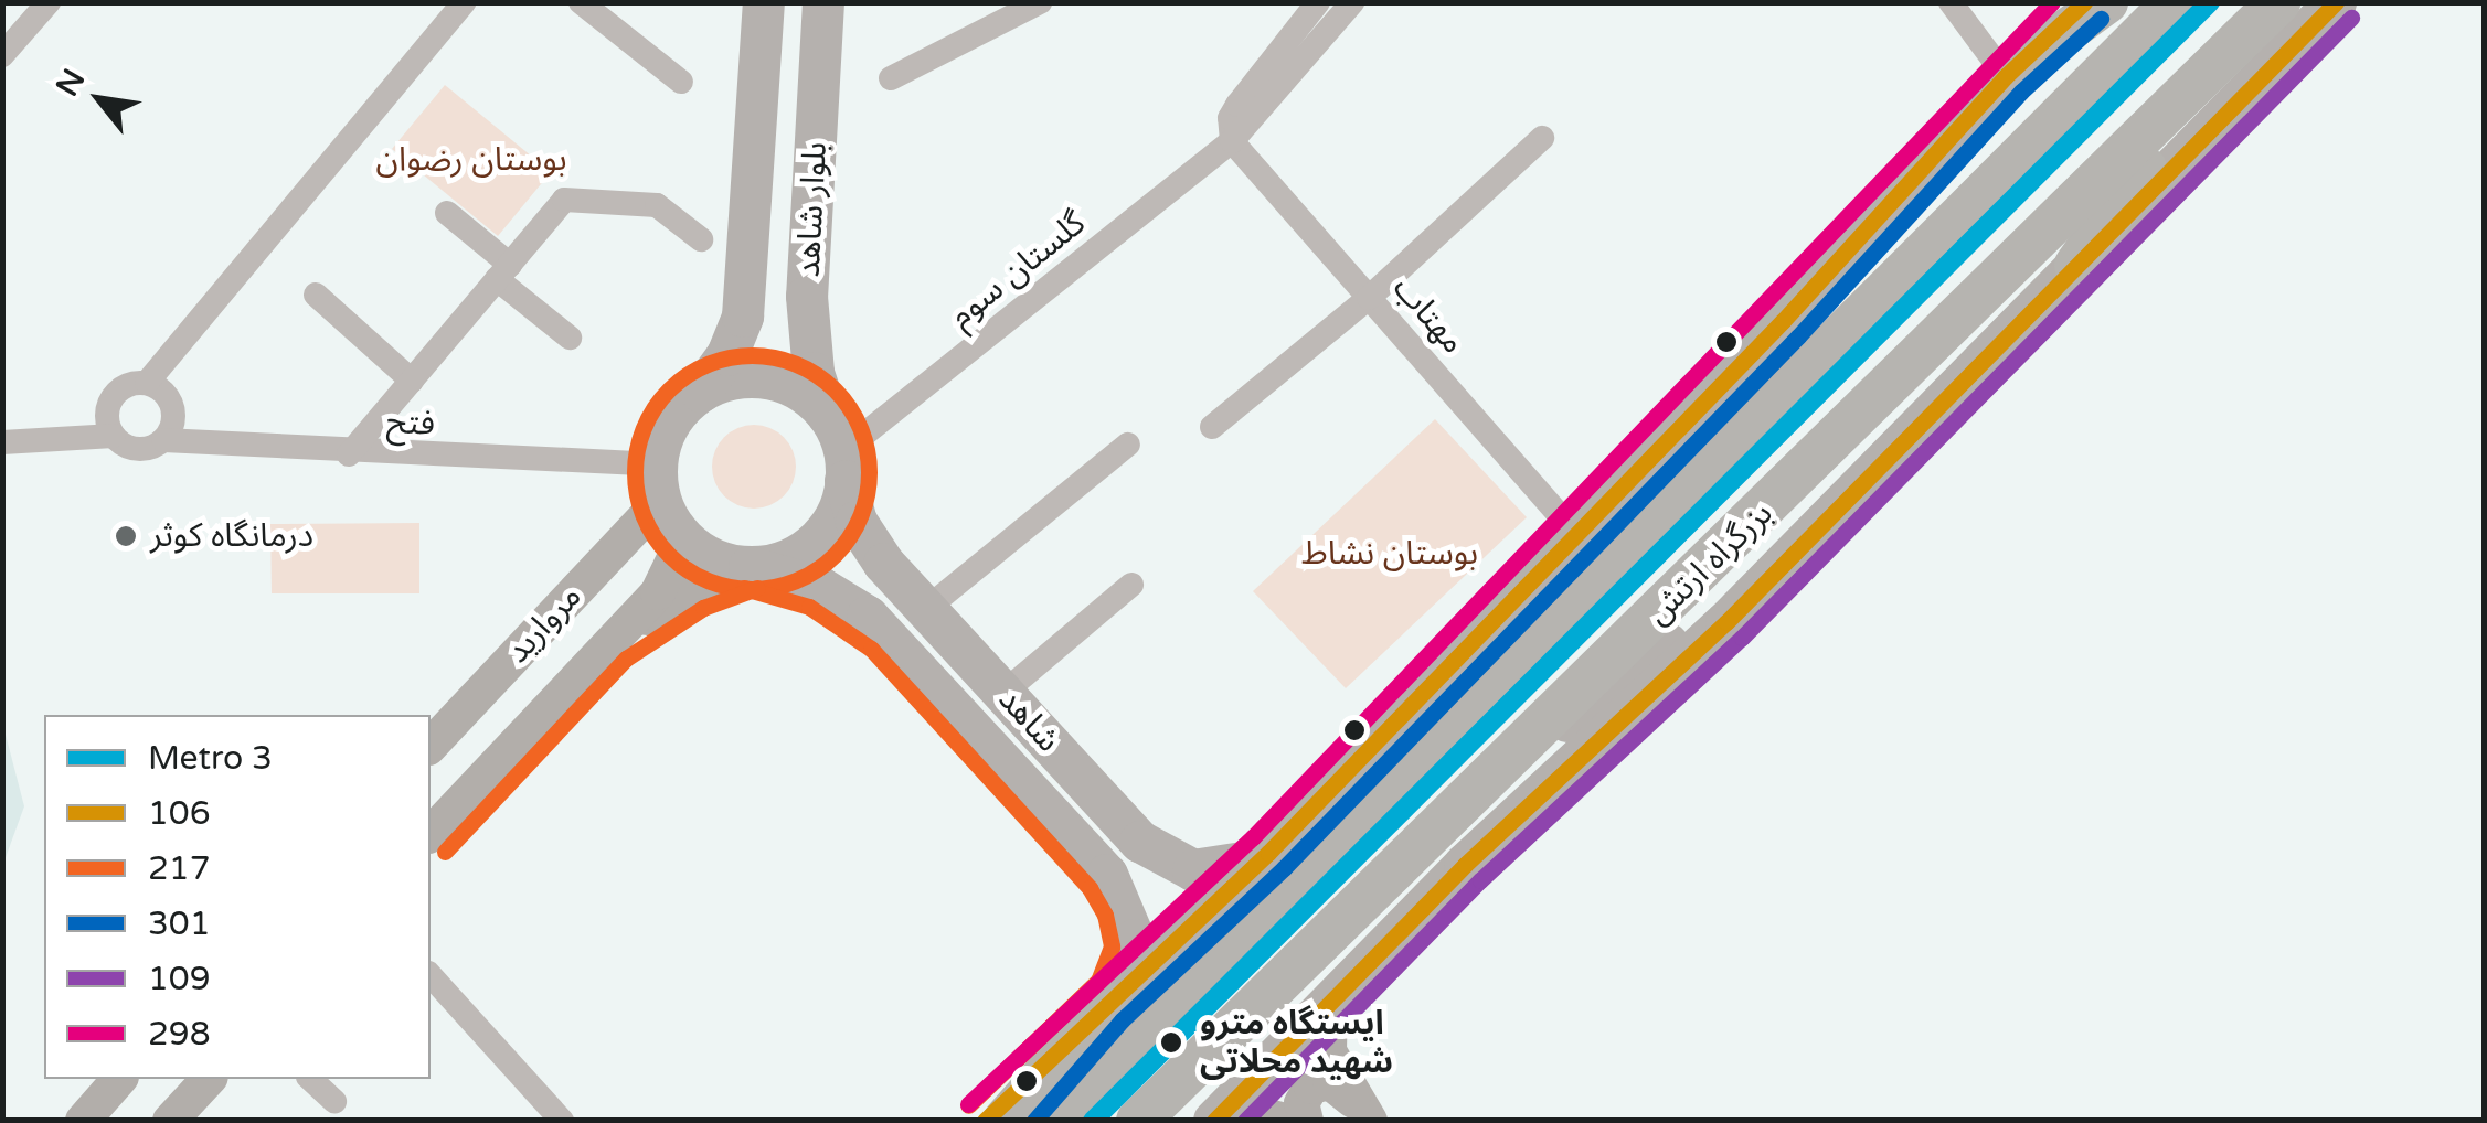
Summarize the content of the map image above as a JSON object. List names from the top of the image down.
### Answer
{
  "streets": {
    "highway": ["بزرگراه ارتش"],
    "main road": ["بلوار شاهد", "مروارید", "شاهد"],
    "street": ["گلستان سوم", "مهتاب", "فتح"]
  },
  "crossings": [
    ["بلوار شاهد", "گلستان سوم"],
    ["بلوار شاهد", "فتح"],
    ["بلوار شاهد", "مروارید"],
    ["بلوار شاهد", "شاهد"],
    ["گلستان سوم", "مهتاب"],
    ["گلستان سوم", "فتح"],
    ["گلستان سوم", "مروارید"],
    ["گلستان سوم", "شاهد"],
    ["فتح", "مروارید"],
    ["فتح", "شاهد"],
    ["مروارید", "شاهد"]
  ],
  "parks": ["بوستان رضوان", "بوستان نشاط"],
  "places": ["درمانگاه کوثر", "ایستگاه مترو شهید محلاتی"],
  "lines": [
    "metro line 3",
    "transit line 106",
    "transit line 298",
    "transit line 109",
    "transit line 301",
    "transit line 217"
  ],
  "legend": [
    "Metro 3",
    "106",
    "217",
    "301",
    "109",
    "298"
  ],
  "north": "top left"
}
